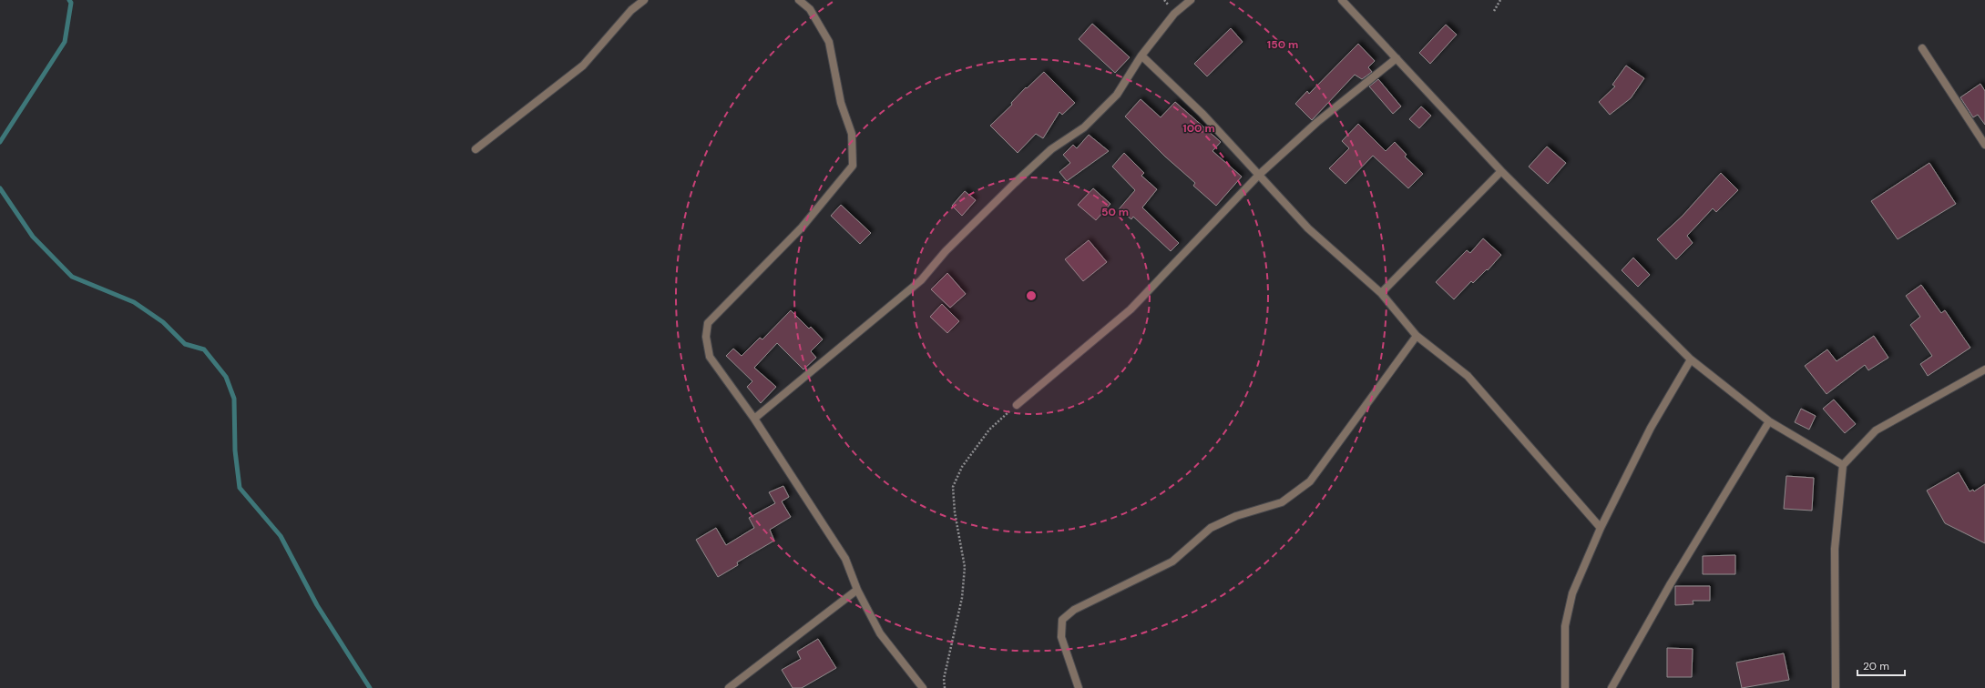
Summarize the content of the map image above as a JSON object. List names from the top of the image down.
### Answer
{
  "scale_bar": "20 m",
  "rings": ["150 m", "100 m", "50 m"]
}
